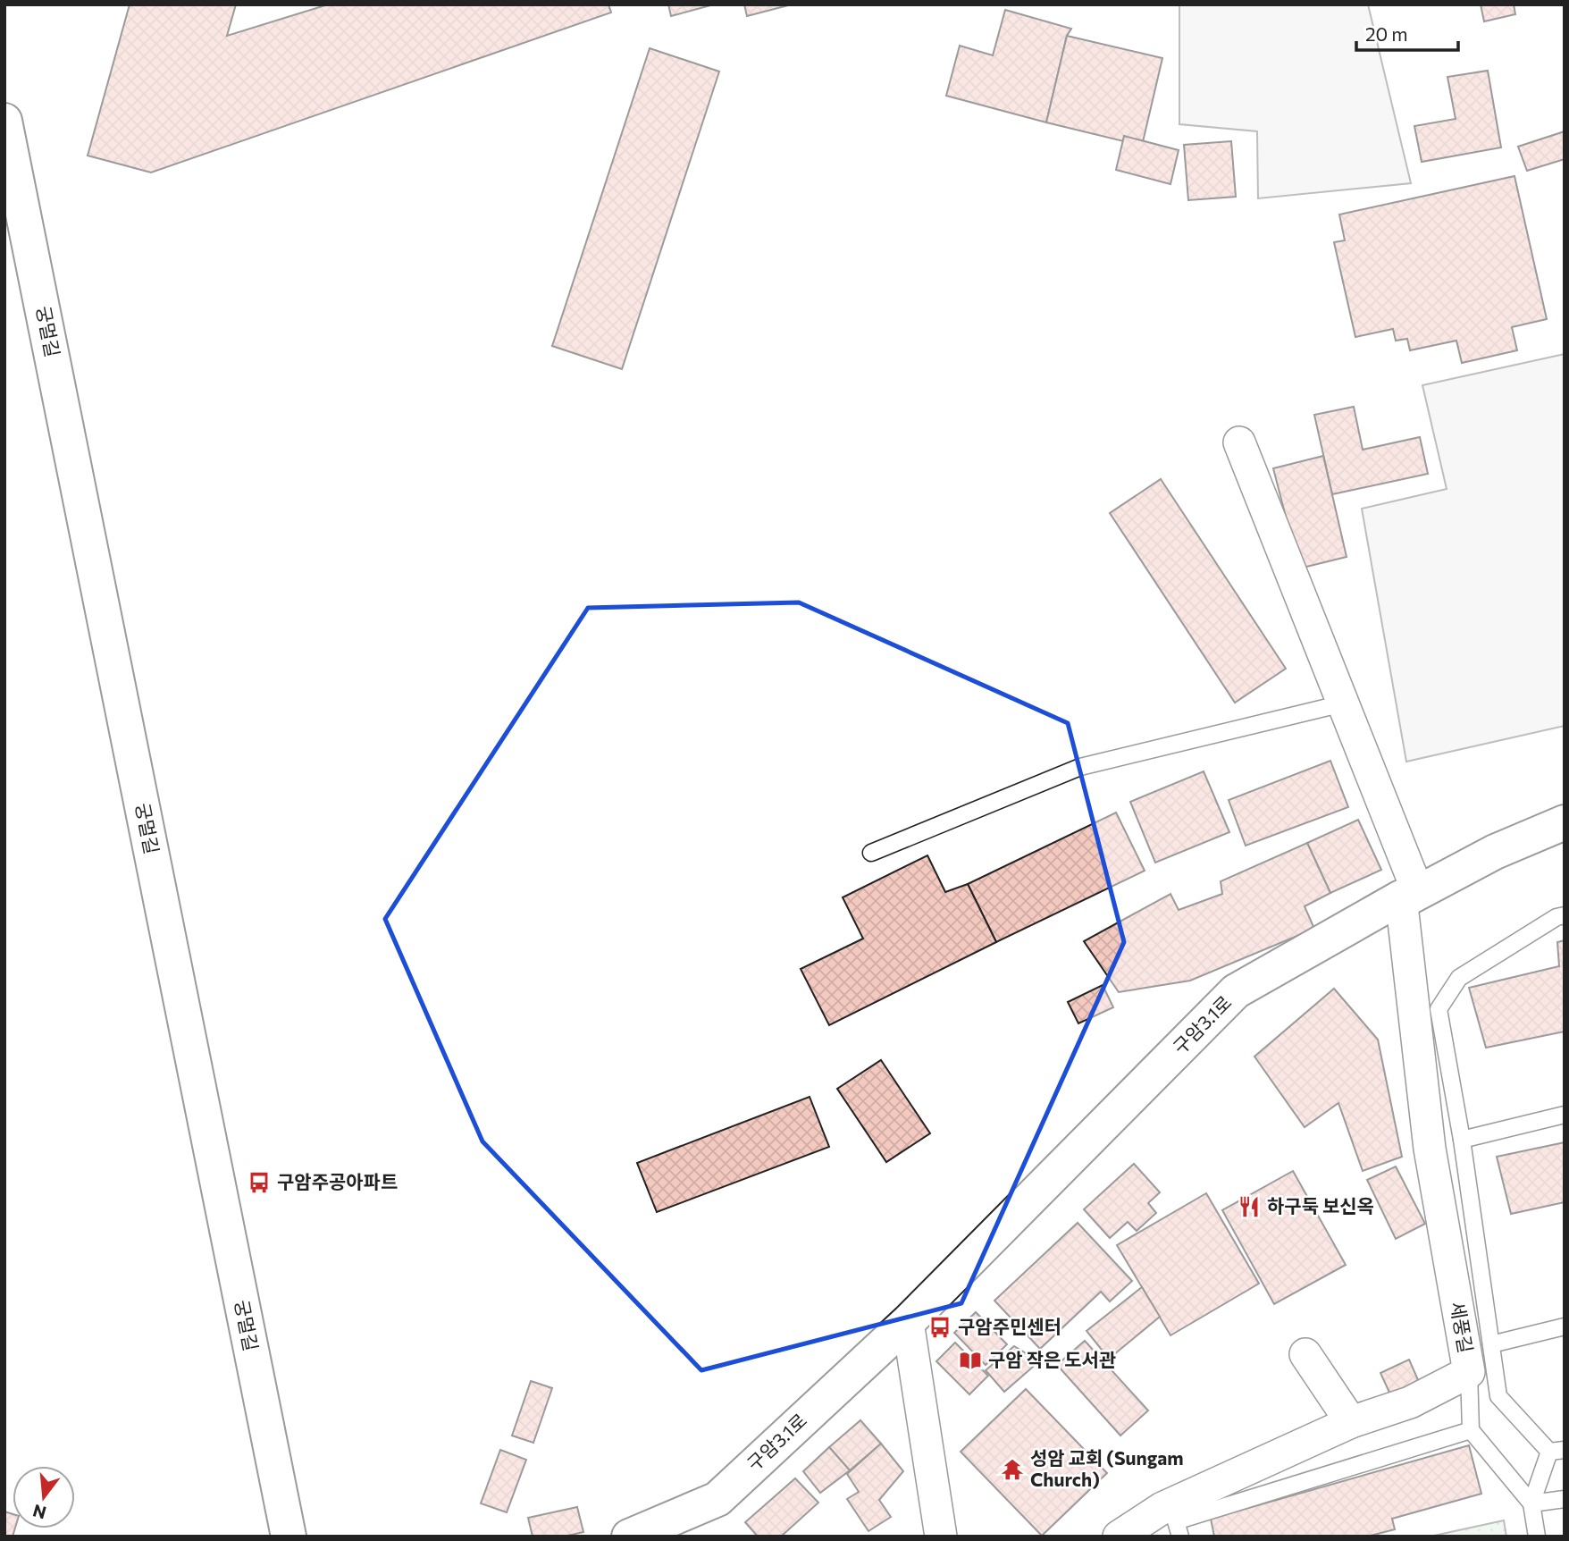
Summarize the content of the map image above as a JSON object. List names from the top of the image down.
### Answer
{
  "streets": {
    "street": ["궁멀길", "구암3.1로", "세풍길"]
  },
  "crossings": [
    ["구암3.1로", "세풍길"]
  ],
  "places": {
    "bus stop": ["구암주공아파트", "구암주민센터"],
    "restaurant": ["하구둑 보신옥"],
    "library": ["구암 작은 도서관"],
    "temple": ["성암 교회 (Sungam Church)"]
  },
  "scale_bar": "20 m",
  "north": "bottom"
}
